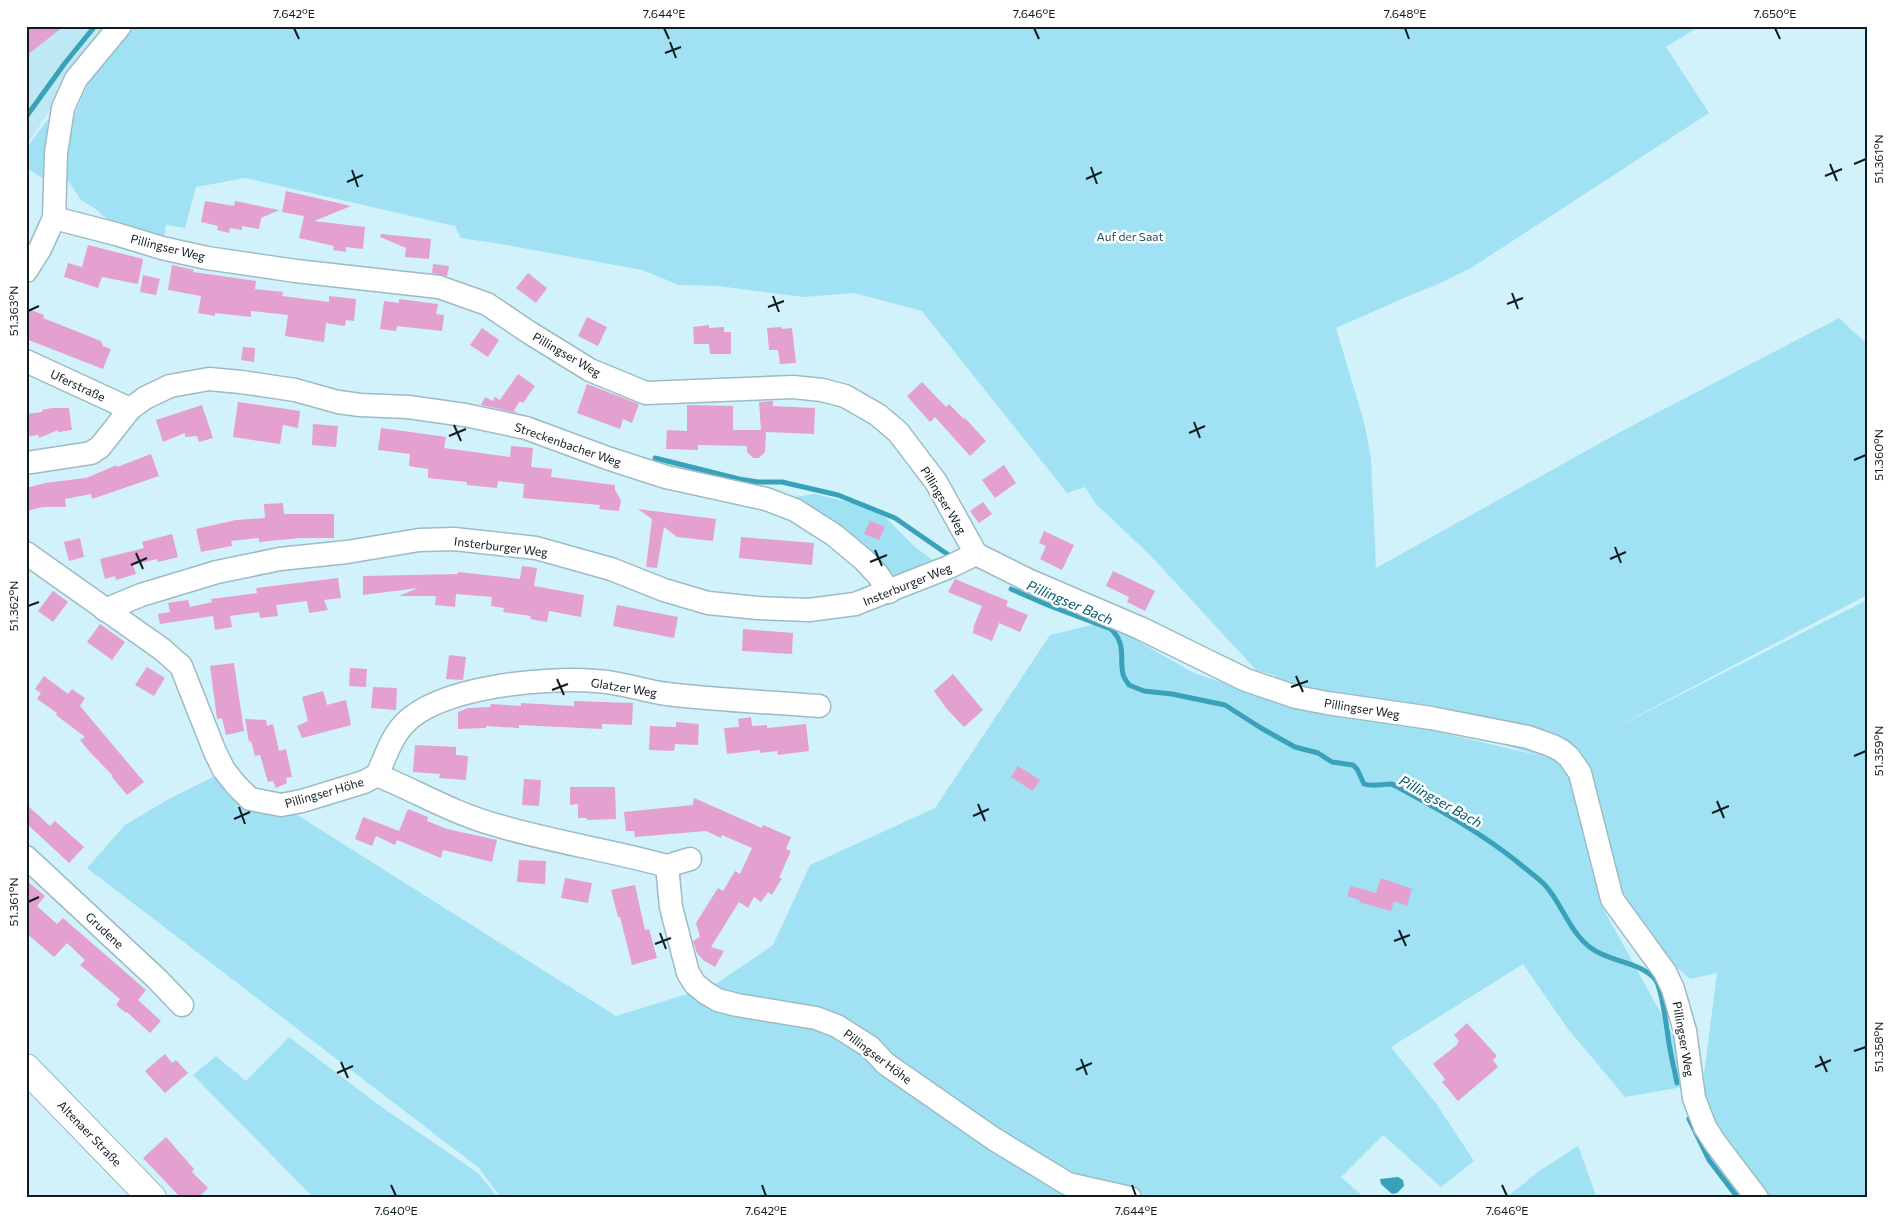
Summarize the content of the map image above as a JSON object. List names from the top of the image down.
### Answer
{
  "streets": {
    "main road": ["Altenaer Straße"],
    "street": [
      "Pillingser Weg",
      "Uferstraße",
      "Streckenbacher Weg",
      "Insterburger Weg",
      "Glatzer Weg",
      "Pillingser Höhe",
      "Grudene"
    ]
  },
  "crossings": [
    ["Pillingser Weg", "Insterburger Weg"],
    ["Uferstraße", "Streckenbacher Weg"],
    ["Streckenbacher Weg", "Insterburger Weg"],
    ["Insterburger Weg", "Pillingser Höhe"],
    ["Glatzer Weg", "Pillingser Höhe"]
  ],
  "water": ["Pillingser Bach"],
  "parks": ["Auf der Saat"],
  "coordinates": [
    "7.642°E",
    "7.644°E",
    "7.646°E",
    "7.648°E",
    "7.650°E",
    "51.361°N",
    "51.363°N",
    "51.360°N",
    "51.362°N",
    "51.359°N",
    "51.358°N",
    "7.640°E"
  ]
}
